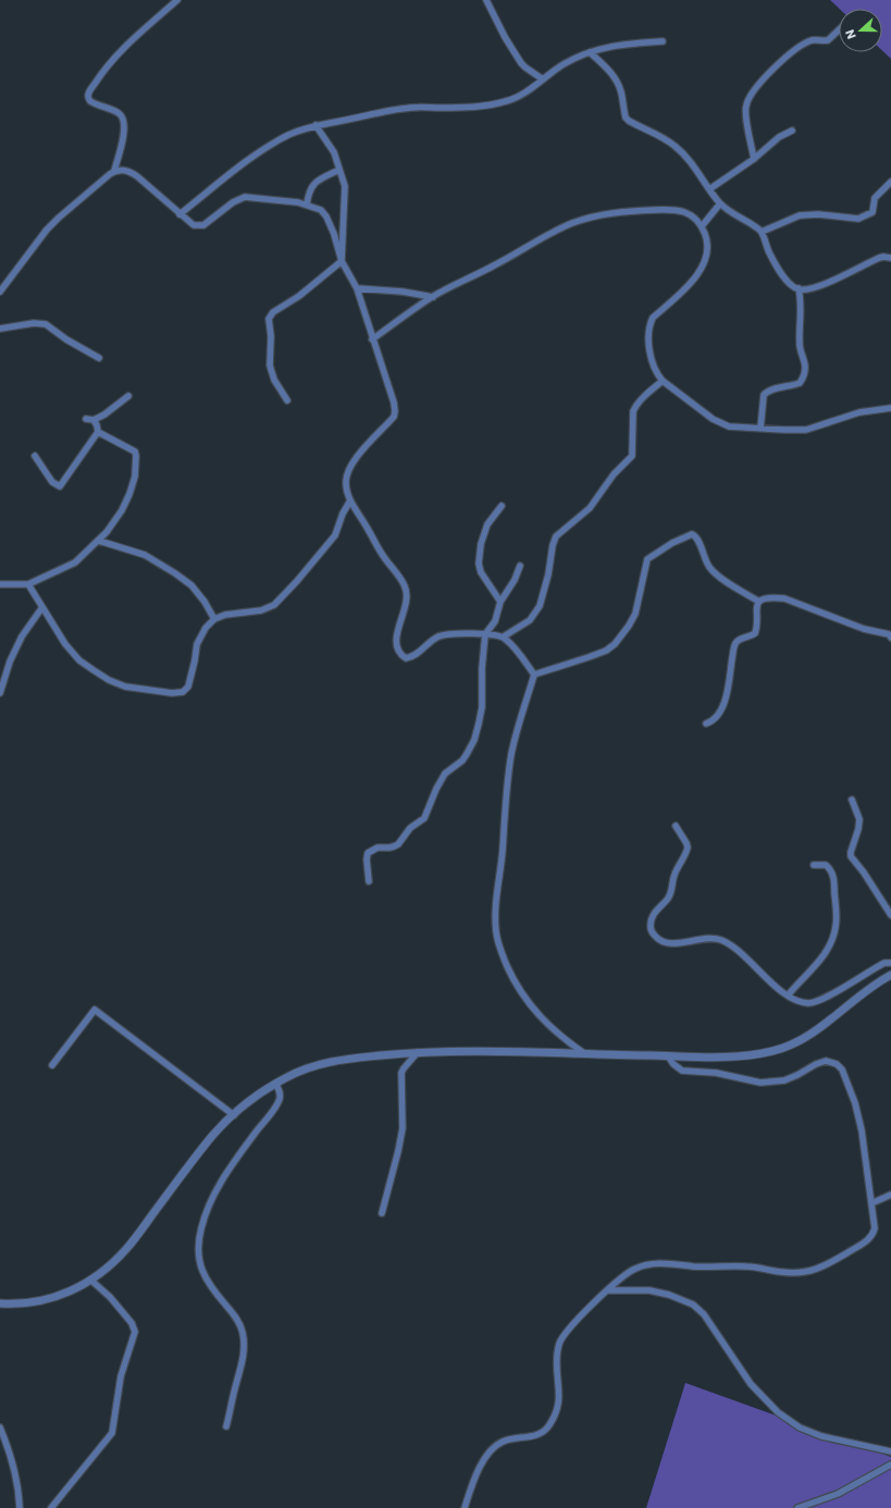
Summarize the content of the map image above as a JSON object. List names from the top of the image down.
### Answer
{
  "north": "left"
}
